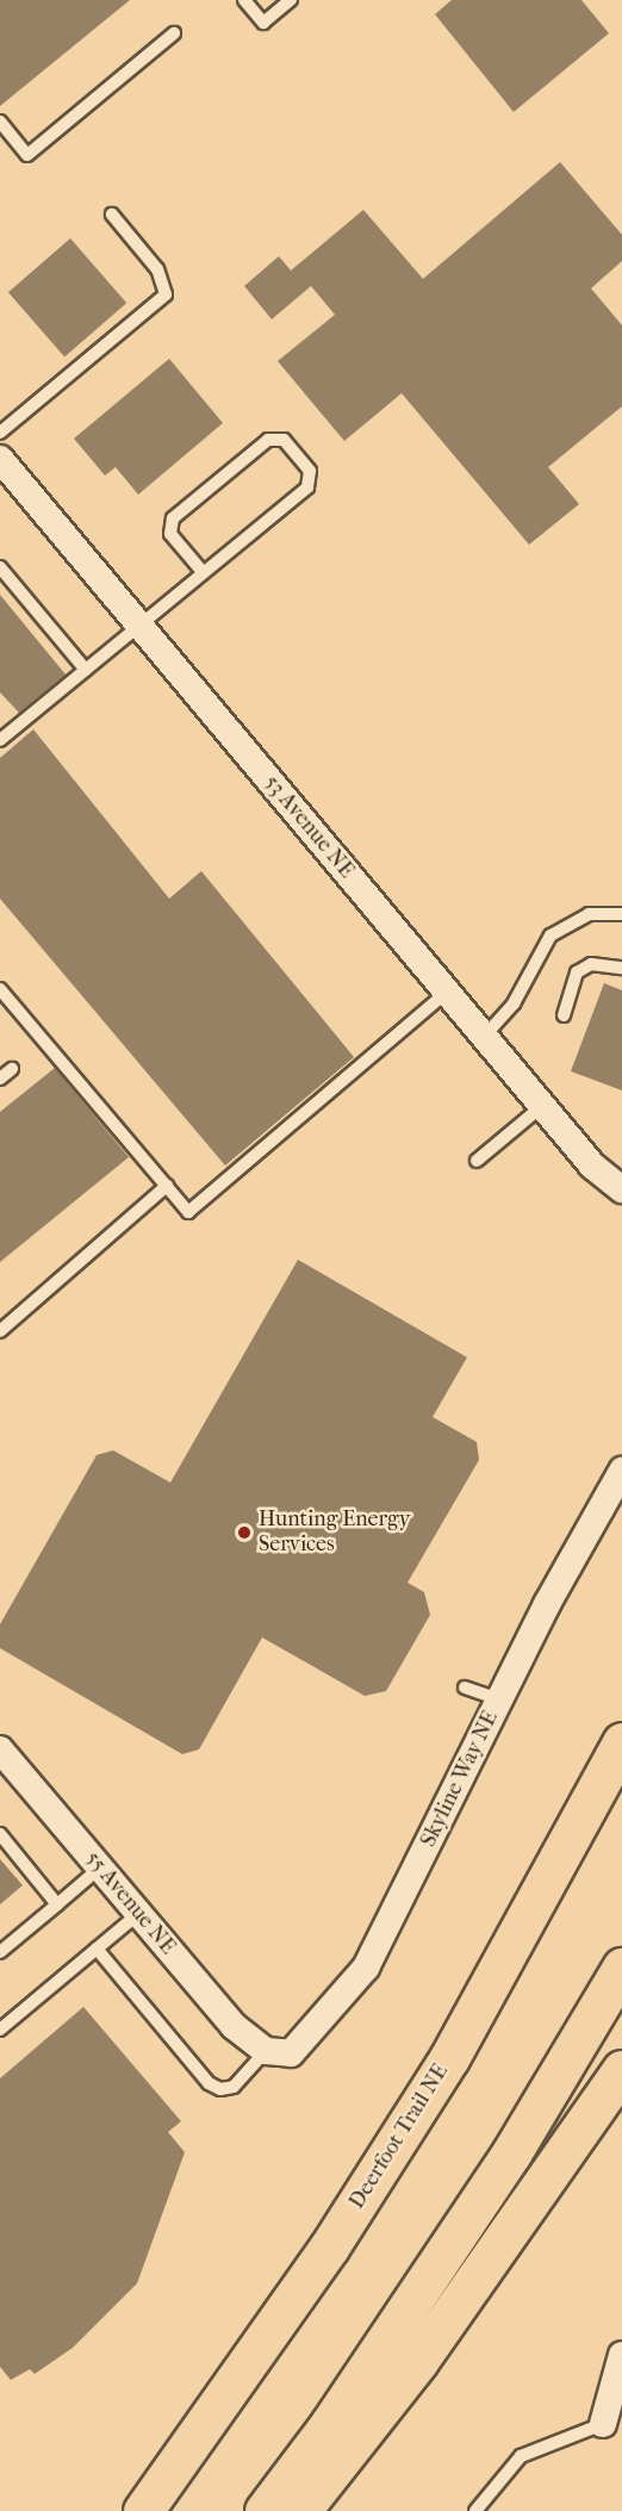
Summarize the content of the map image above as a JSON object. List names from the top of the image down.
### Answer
{
  "streets": {
    "highway": ["Deerfoot Trail NE"],
    "street": ["53 Avenue NE", "Skyline Way NE", "55 Avenue NE"]
  },
  "crossings": [
    ["Skyline Way NE", "55 Avenue NE"]
  ],
  "places": ["Hunting Energy Services"]
}
